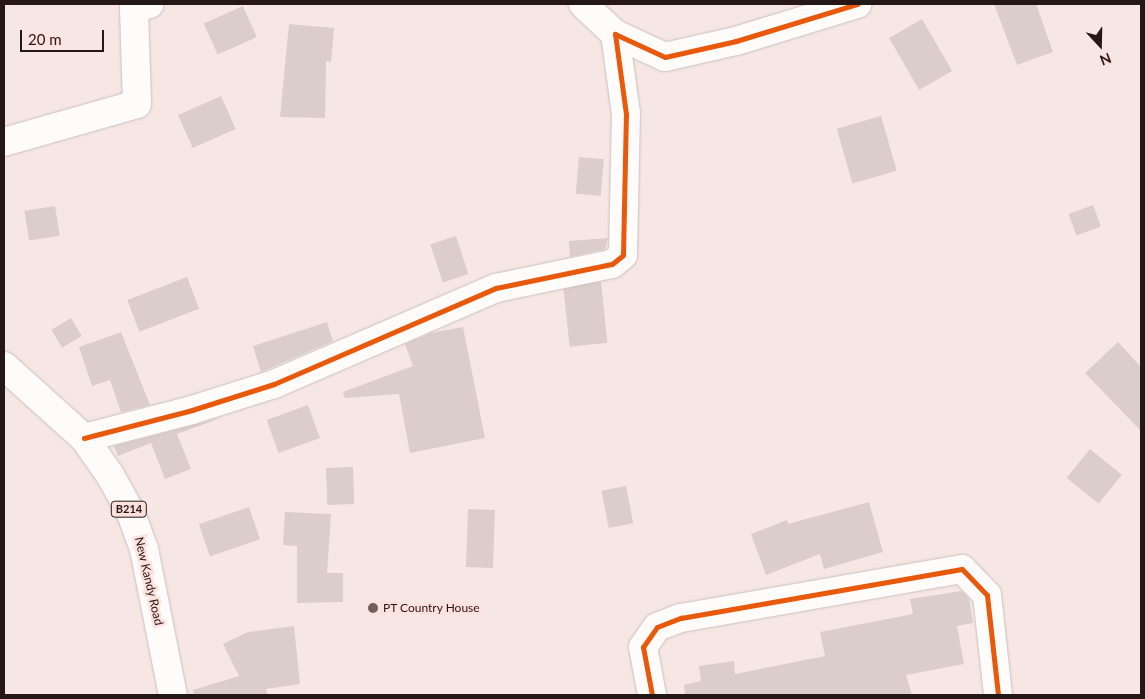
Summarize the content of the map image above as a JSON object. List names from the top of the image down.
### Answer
{
  "streets": {
    "street": ["B214", "New Kandy Road"]
  },
  "places": ["PT Country House"],
  "scale_bar": "20 m",
  "north": "bottom"
}
